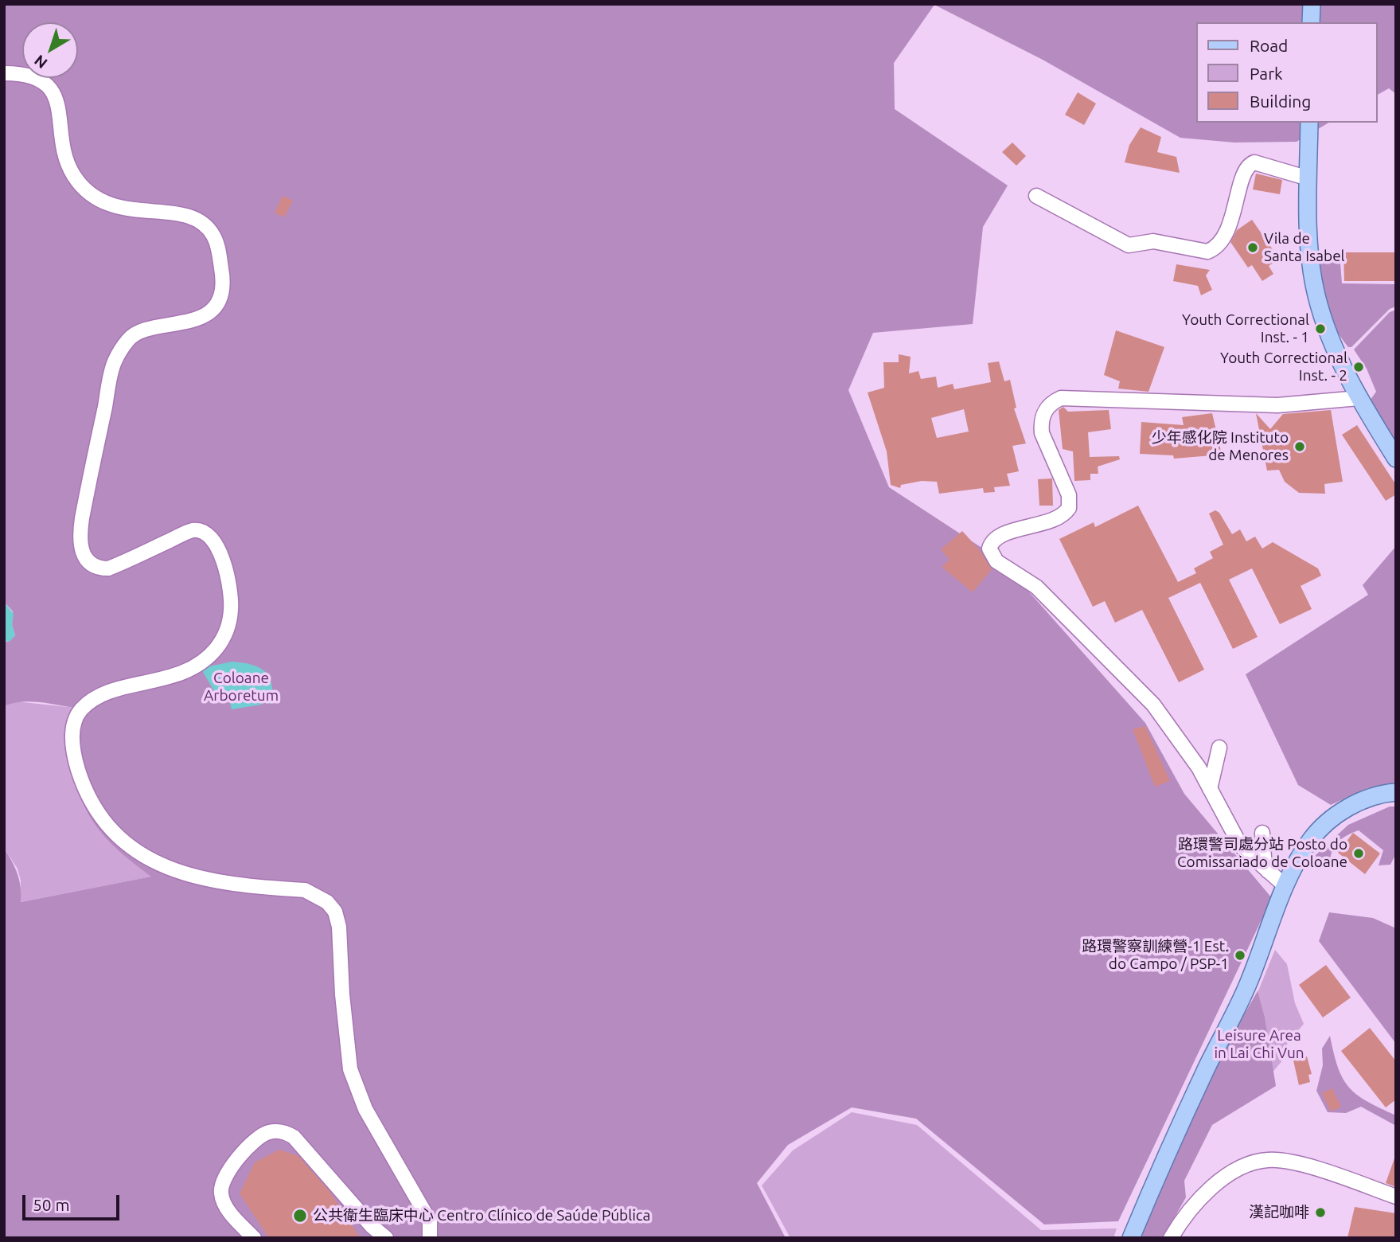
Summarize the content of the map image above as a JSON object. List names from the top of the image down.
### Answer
{
  "parks": ["Coloane Arboretum", "Leisure Area in Lai Chi Vun"],
  "places": [
    "Vila de Santa Isabel",
    "Youth Correctional Inst. - 1",
    "Youth Correctional Inst. - 2",
    "少年感化院 Instituto de Menores",
    "路環警司處分站 Posto do Comissariado de Coloane",
    "路環警察訓練營-1 Est. do Campo / PSP-1",
    "漢記咖啡",
    "公共衛生臨床中心 Centro Clínico de Saúde Pública"
  ],
  "legend": ["Road", "Park", "Building"],
  "scale_bar": "50 m",
  "north": "bottom left"
}
